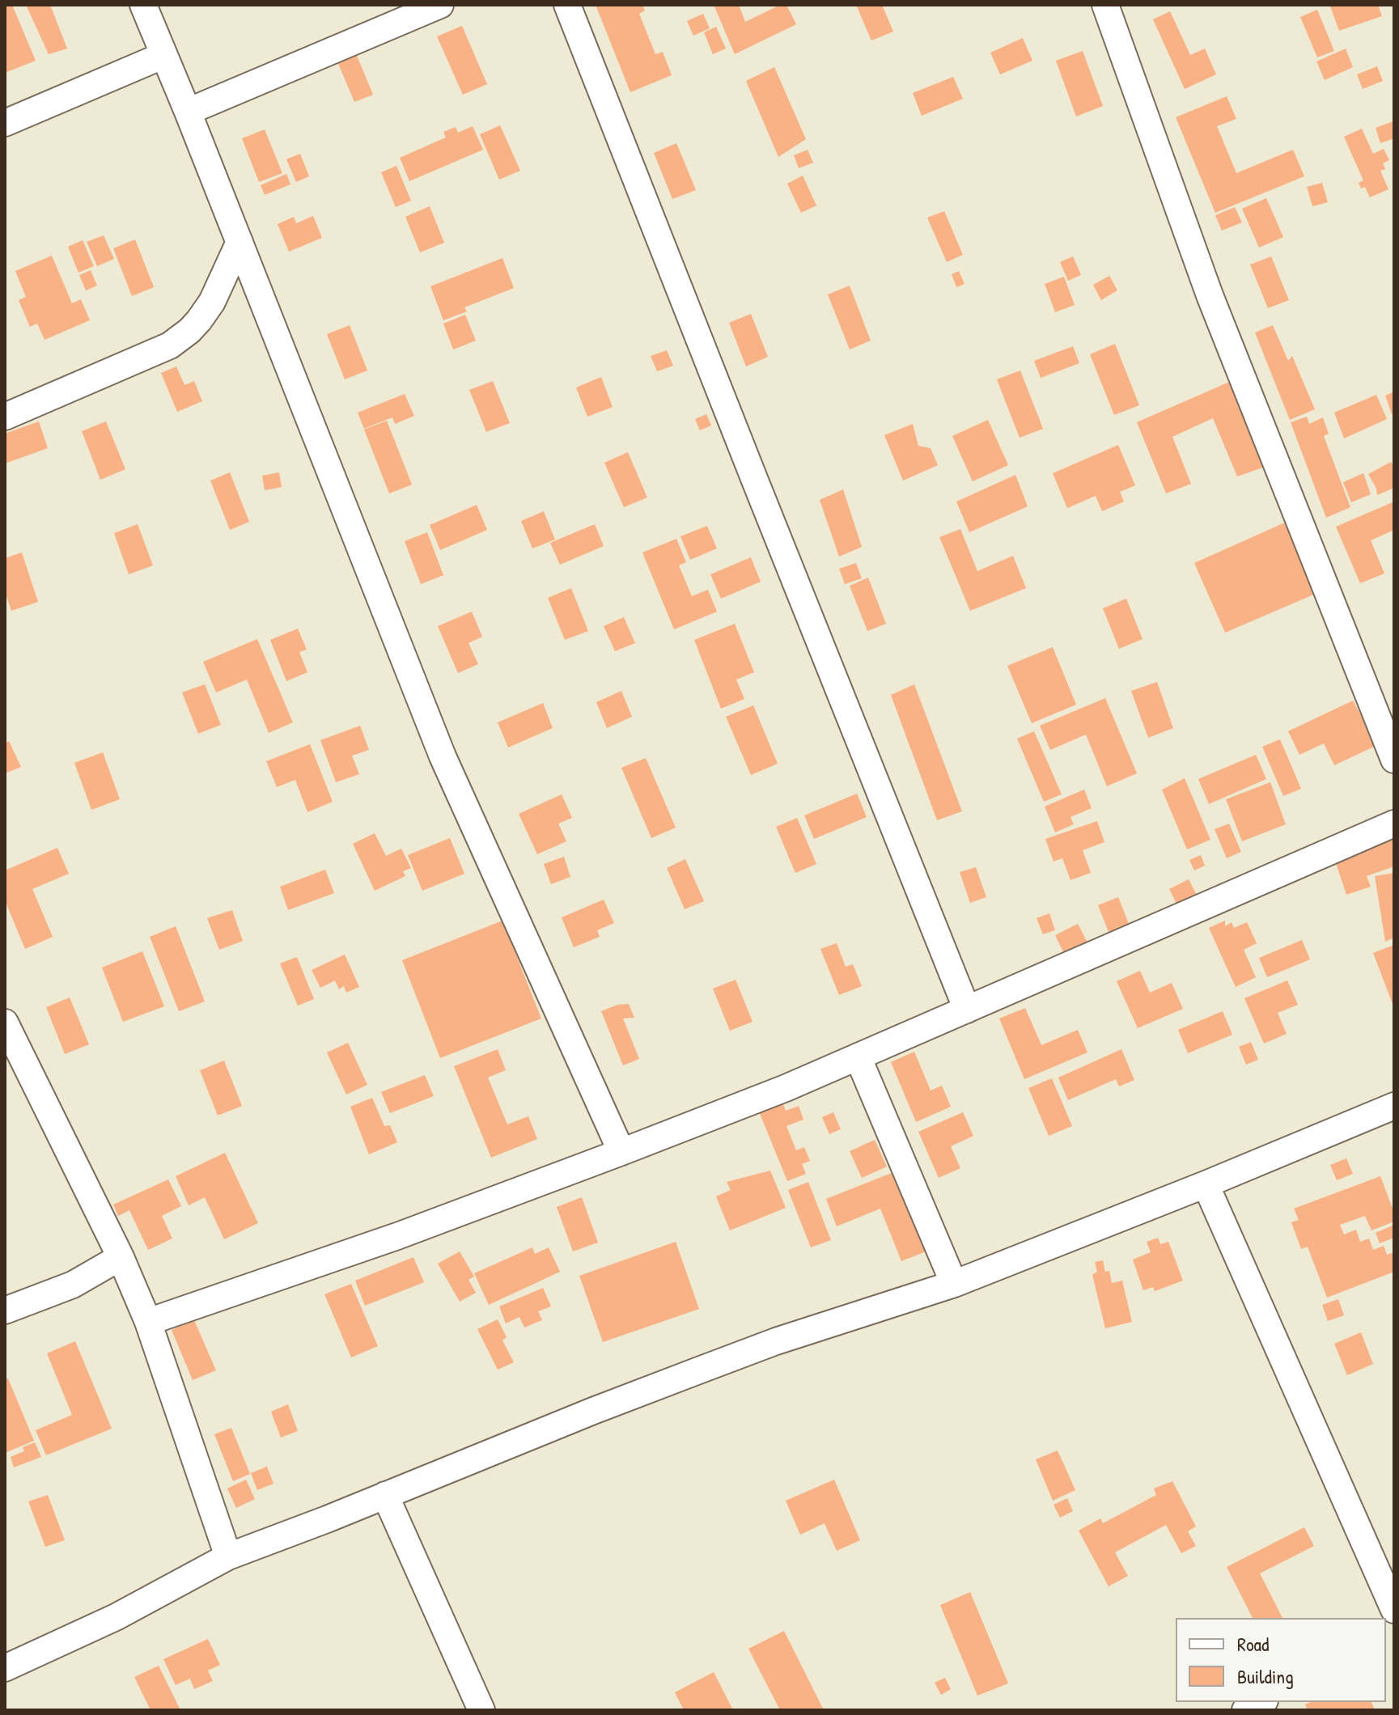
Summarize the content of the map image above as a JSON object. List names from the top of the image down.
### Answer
{
  "legend": ["Road", "Building"]
}
